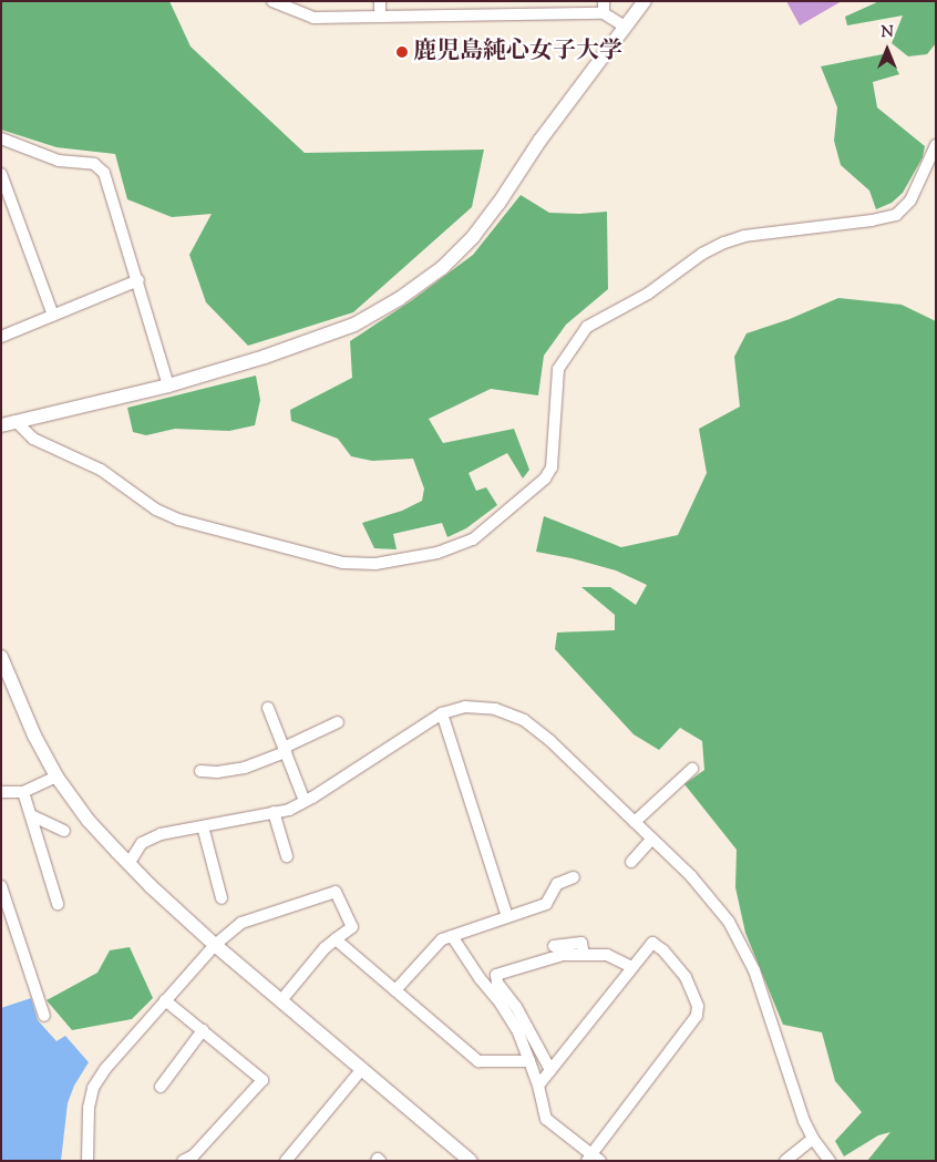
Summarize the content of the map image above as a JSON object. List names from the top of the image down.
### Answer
{
  "places": ["鹿児島純心女子大学"],
  "north": "top"
}
